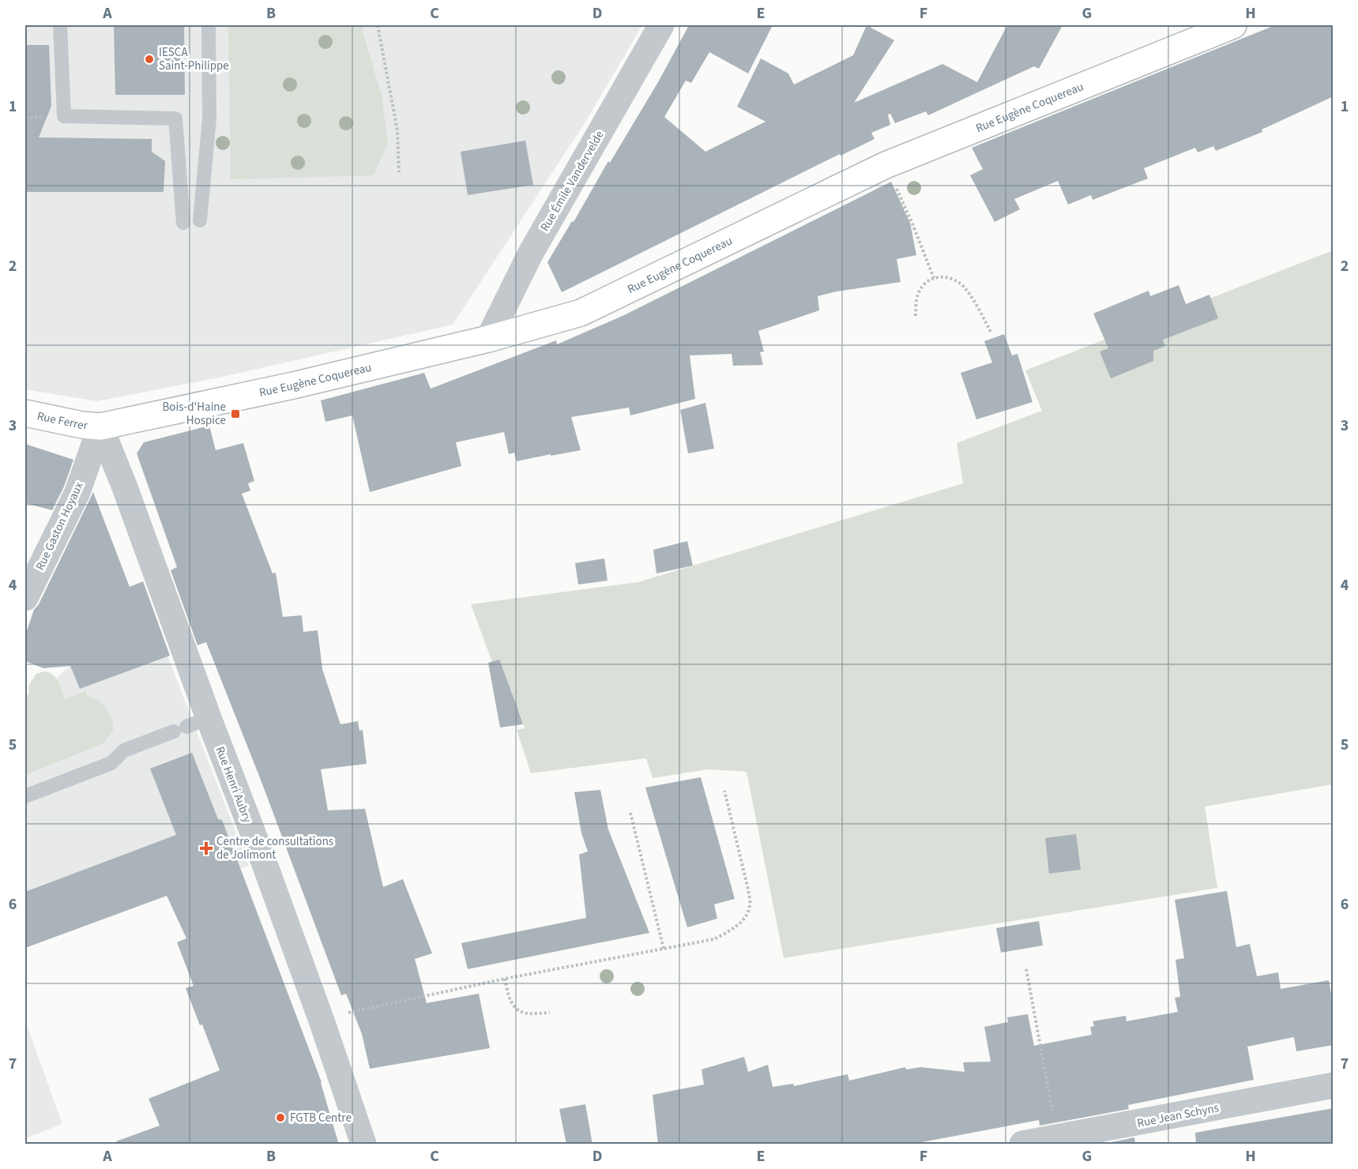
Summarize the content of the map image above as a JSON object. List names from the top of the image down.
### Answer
{
  "streets": {
    "street": [
      "Rue Eugène Coquereau",
      "Rue Émile Vandervelde",
      "Rue Ferrer",
      "Rue Gaston Hoyaux",
      "Rue Henri Aubry",
      "Rue Jean Schyns"
    ]
  },
  "crossings": [
    ["Rue Eugène Coquereau", "Rue Émile Vandervelde"],
    ["Rue Eugène Coquereau", "Rue Ferrer"],
    ["Rue Eugène Coquereau", "Rue Gaston Hoyaux"],
    ["Rue Eugène Coquereau", "Rue Henri Aubry"],
    ["Rue Ferrer", "Rue Gaston Hoyaux"],
    ["Rue Ferrer", "Rue Henri Aubry"],
    ["Rue Gaston Hoyaux", "Rue Henri Aubry"]
  ],
  "places": {
    "other": ["IESCA Saint-Philippe", "FGTB Centre"],
    "transit": ["Bois-d'Haine Hospice"],
    "health": ["Centre de consultations de Jolimont"]
  },
  "grid": {
    "columns": [
      "A",
      "B",
      "C",
      "D",
      "E",
      "F",
      "G",
      "H"
    ],
    "rows": [
      "1",
      "2",
      "3",
      "4",
      "5",
      "6",
      "7"
    ]
  }
}
